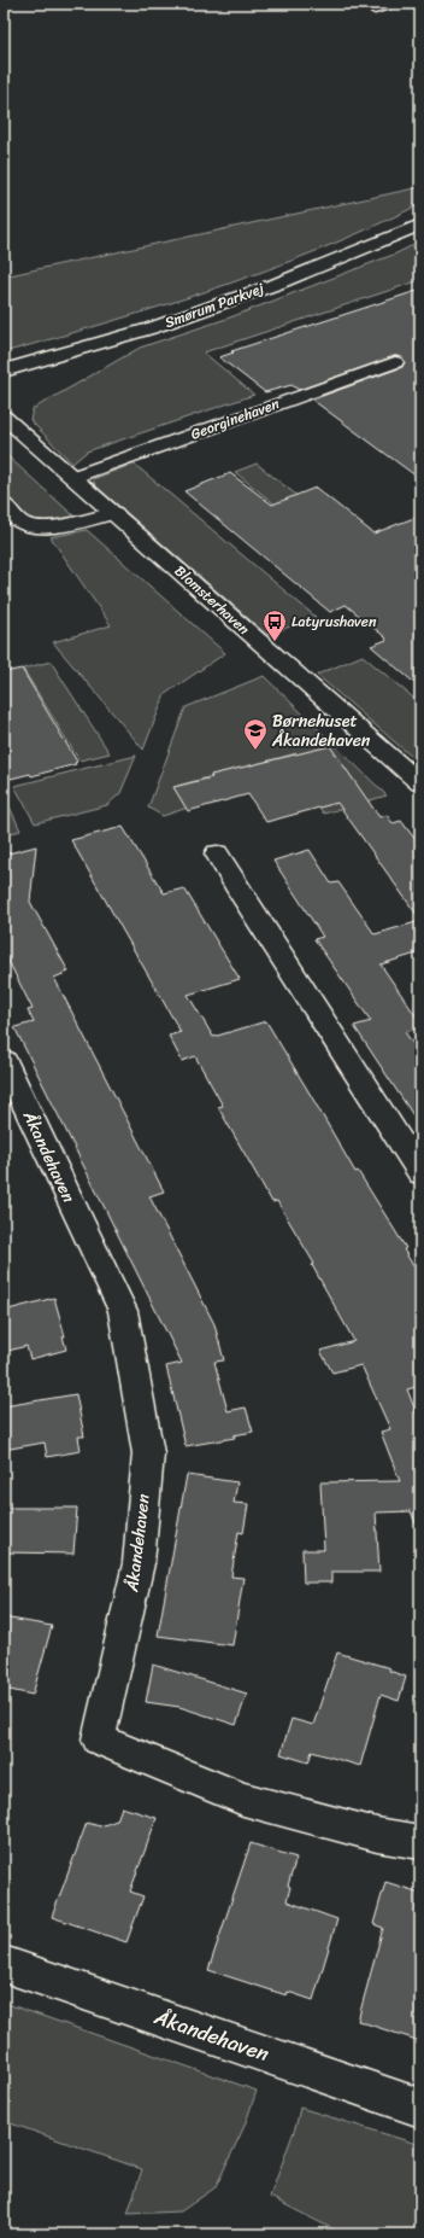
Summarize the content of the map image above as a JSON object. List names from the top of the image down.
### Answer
{
  "streets": {
    "street": [
      "Smørum Parkvej",
      "Georginehaven",
      "Blomsterhaven",
      "Åkandehaven"
    ]
  },
  "crossings": [
    ["Georginehaven", "Blomsterhaven"]
  ],
  "places": {
    "bus stop": ["Latyrushaven"],
    "school or university": ["Børnehuset Åkandehaven"]
  }
}
